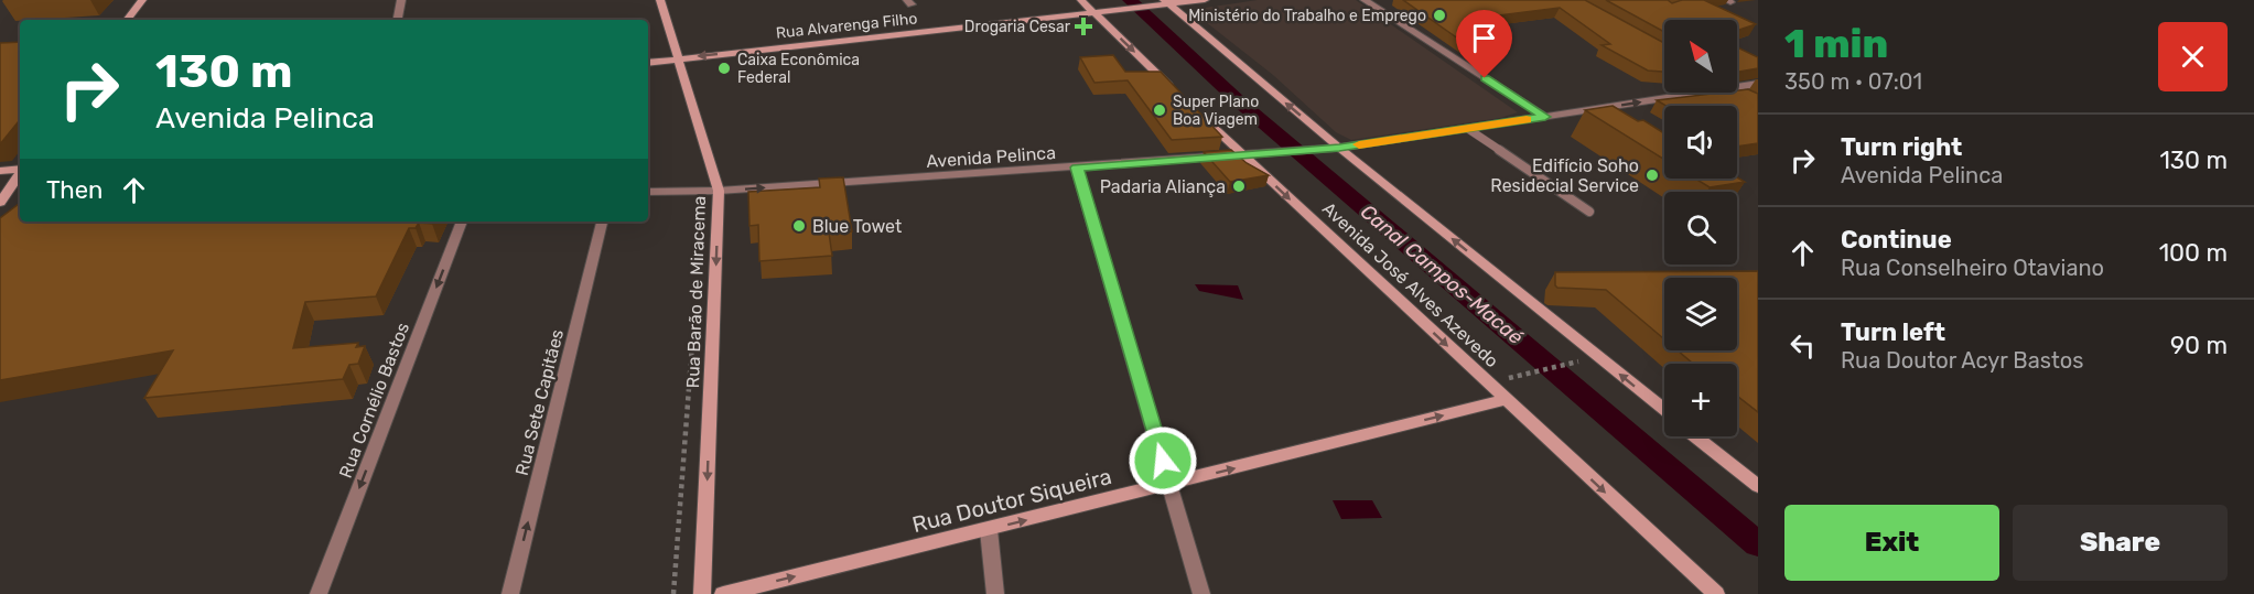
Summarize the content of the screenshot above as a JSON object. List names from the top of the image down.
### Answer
{
  "streets": {
    "main road": [
      "Rua Alvarenga Filho",
      "Avenida José Alves Azevedo",
      "Rua Barão de Miracema",
      "Rua Doutor Siqueira"
    ],
    "street": ["Avenida Pelinca", "Rua Cornélio Bastos", "Rua Sete Capitães"]
  },
  "crossings": [
    ["Rua Alvarenga Filho", "Rua Barão de Miracema"],
    ["Avenida Pelinca", "Avenida José Alves Azevedo"],
    ["Avenida Pelinca", "Rua Barão de Miracema"],
    ["Avenida José Alves Azevedo", "Rua Doutor Siqueira"]
  ],
  "one_way": [
    "Rua Alvarenga Filho",
    "Avenida Pelinca",
    "Rua Barão de Miracema",
    "Rua Cornélio Bastos",
    "Rua Sete Capitães",
    "Rua Doutor Siqueira"
  ],
  "water": ["Canal Campos-Macaé"],
  "places": {
    "other": [
      "Ministério do Trabalho e Emprego",
      "Caixa Econômica Federal",
      "Super Plano Boa Viagem",
      "Edifício Soho Residecial Service",
      "Padaria Aliança",
      "Blue Towet"
    ],
    "health": ["Drogaria Cesar"]
  },
  "north": "top left",
  "page": {
    "heading": ["1 min", "350 m · 07:01"],
    "map_buttons": "+",
    "turn": ["130 m", "Avenida Pelinca"],
    "list": [
      {
        "name": "Turn right",
        "note": "Avenida Pelinca",
        "value": "130 m"
      },
      {
        "name": "Continue",
        "note": "Rua Conselheiro Otaviano",
        "value": "100 m"
      },
      {
        "name": "Turn left",
        "note": "Rua Doutor Acyr Bastos",
        "value": "90 m"
      }
    ],
    "then": "Then",
    "buttons": ["Exit", "Share"]
  }
}
